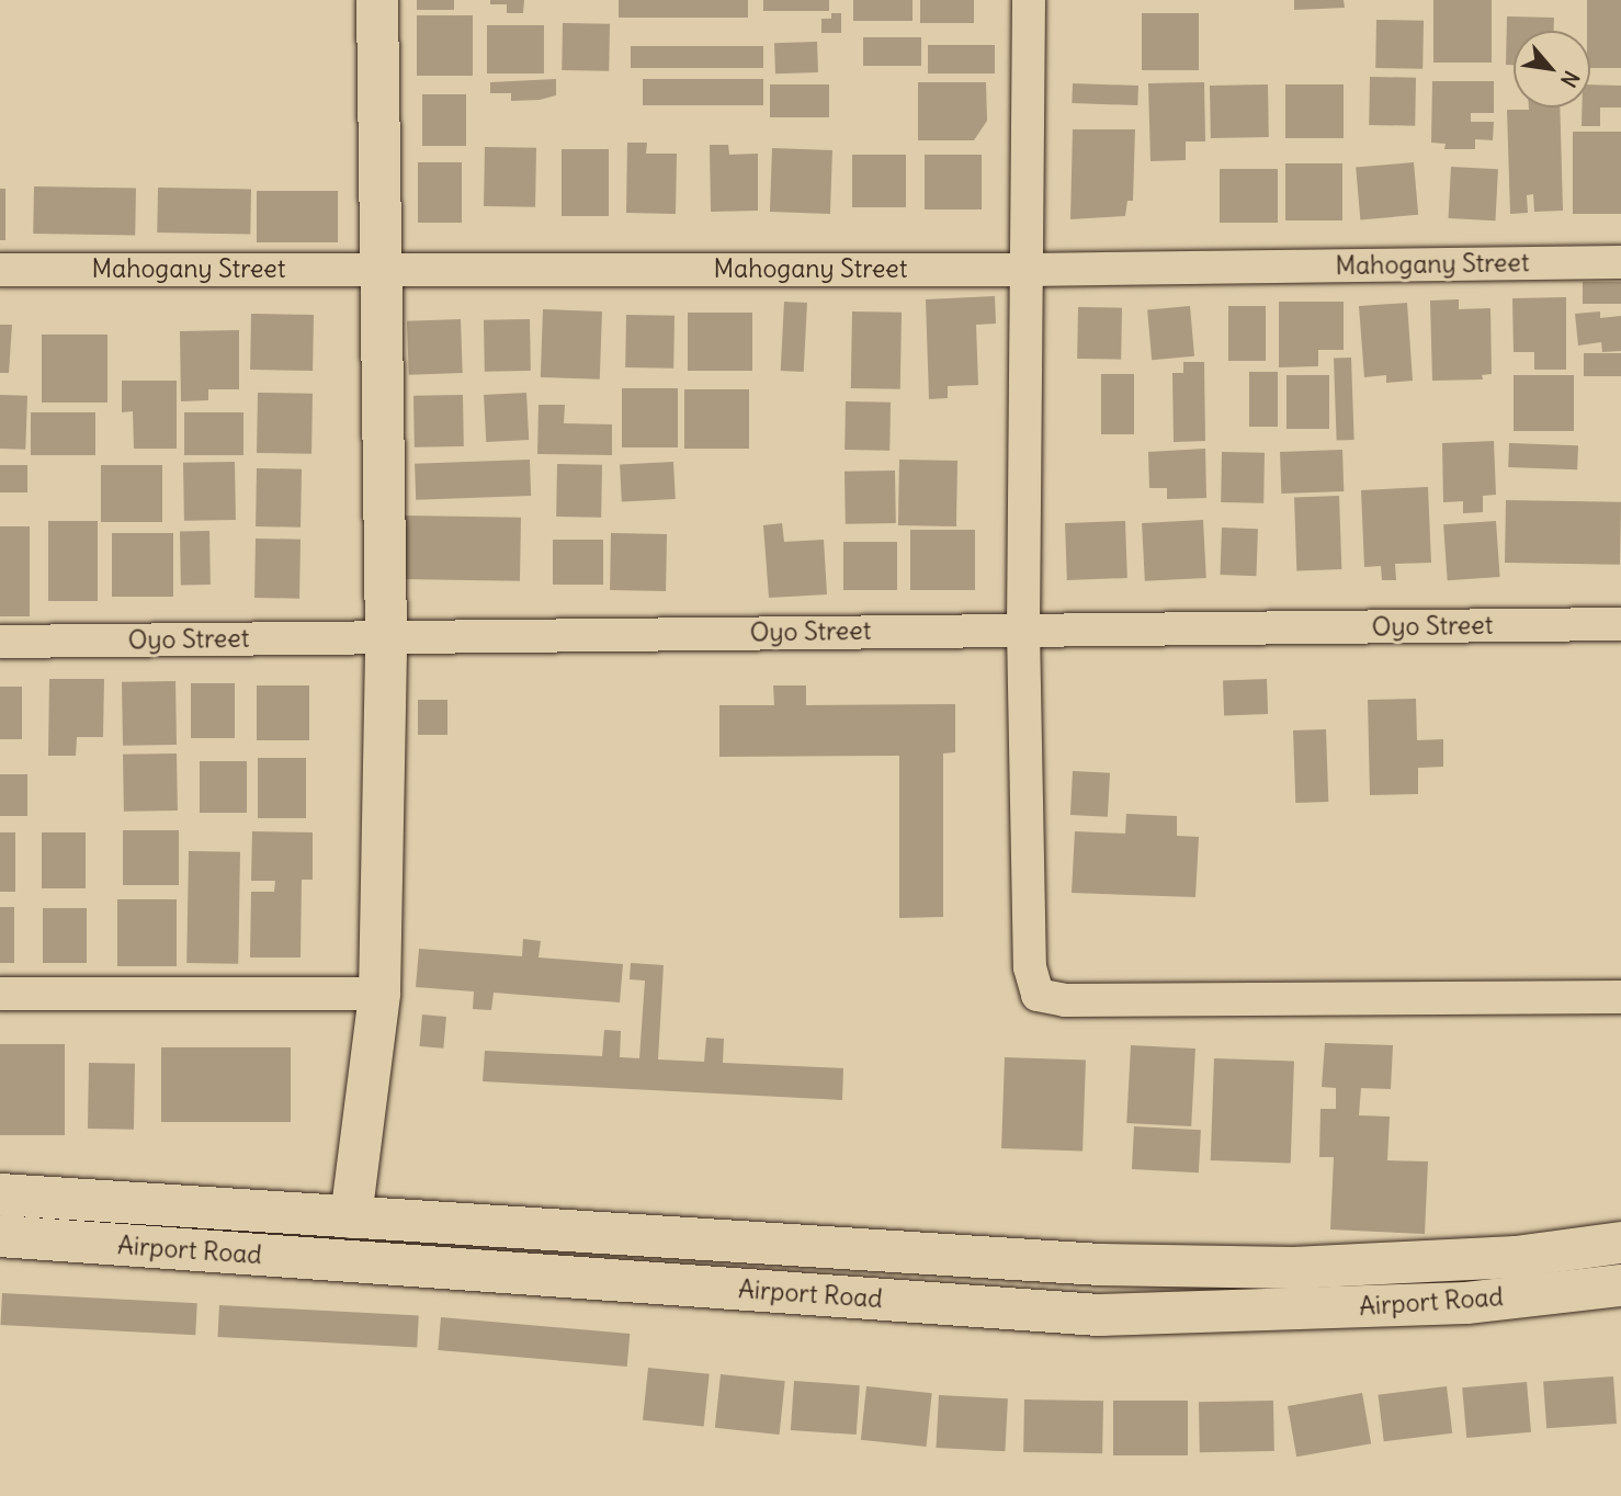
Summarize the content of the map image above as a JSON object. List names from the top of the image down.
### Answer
{
  "streets": {
    "main road": ["Airport Road"],
    "street": ["Mahogany Street", "Oyo Street"]
  },
  "north": "bottom right"
}
